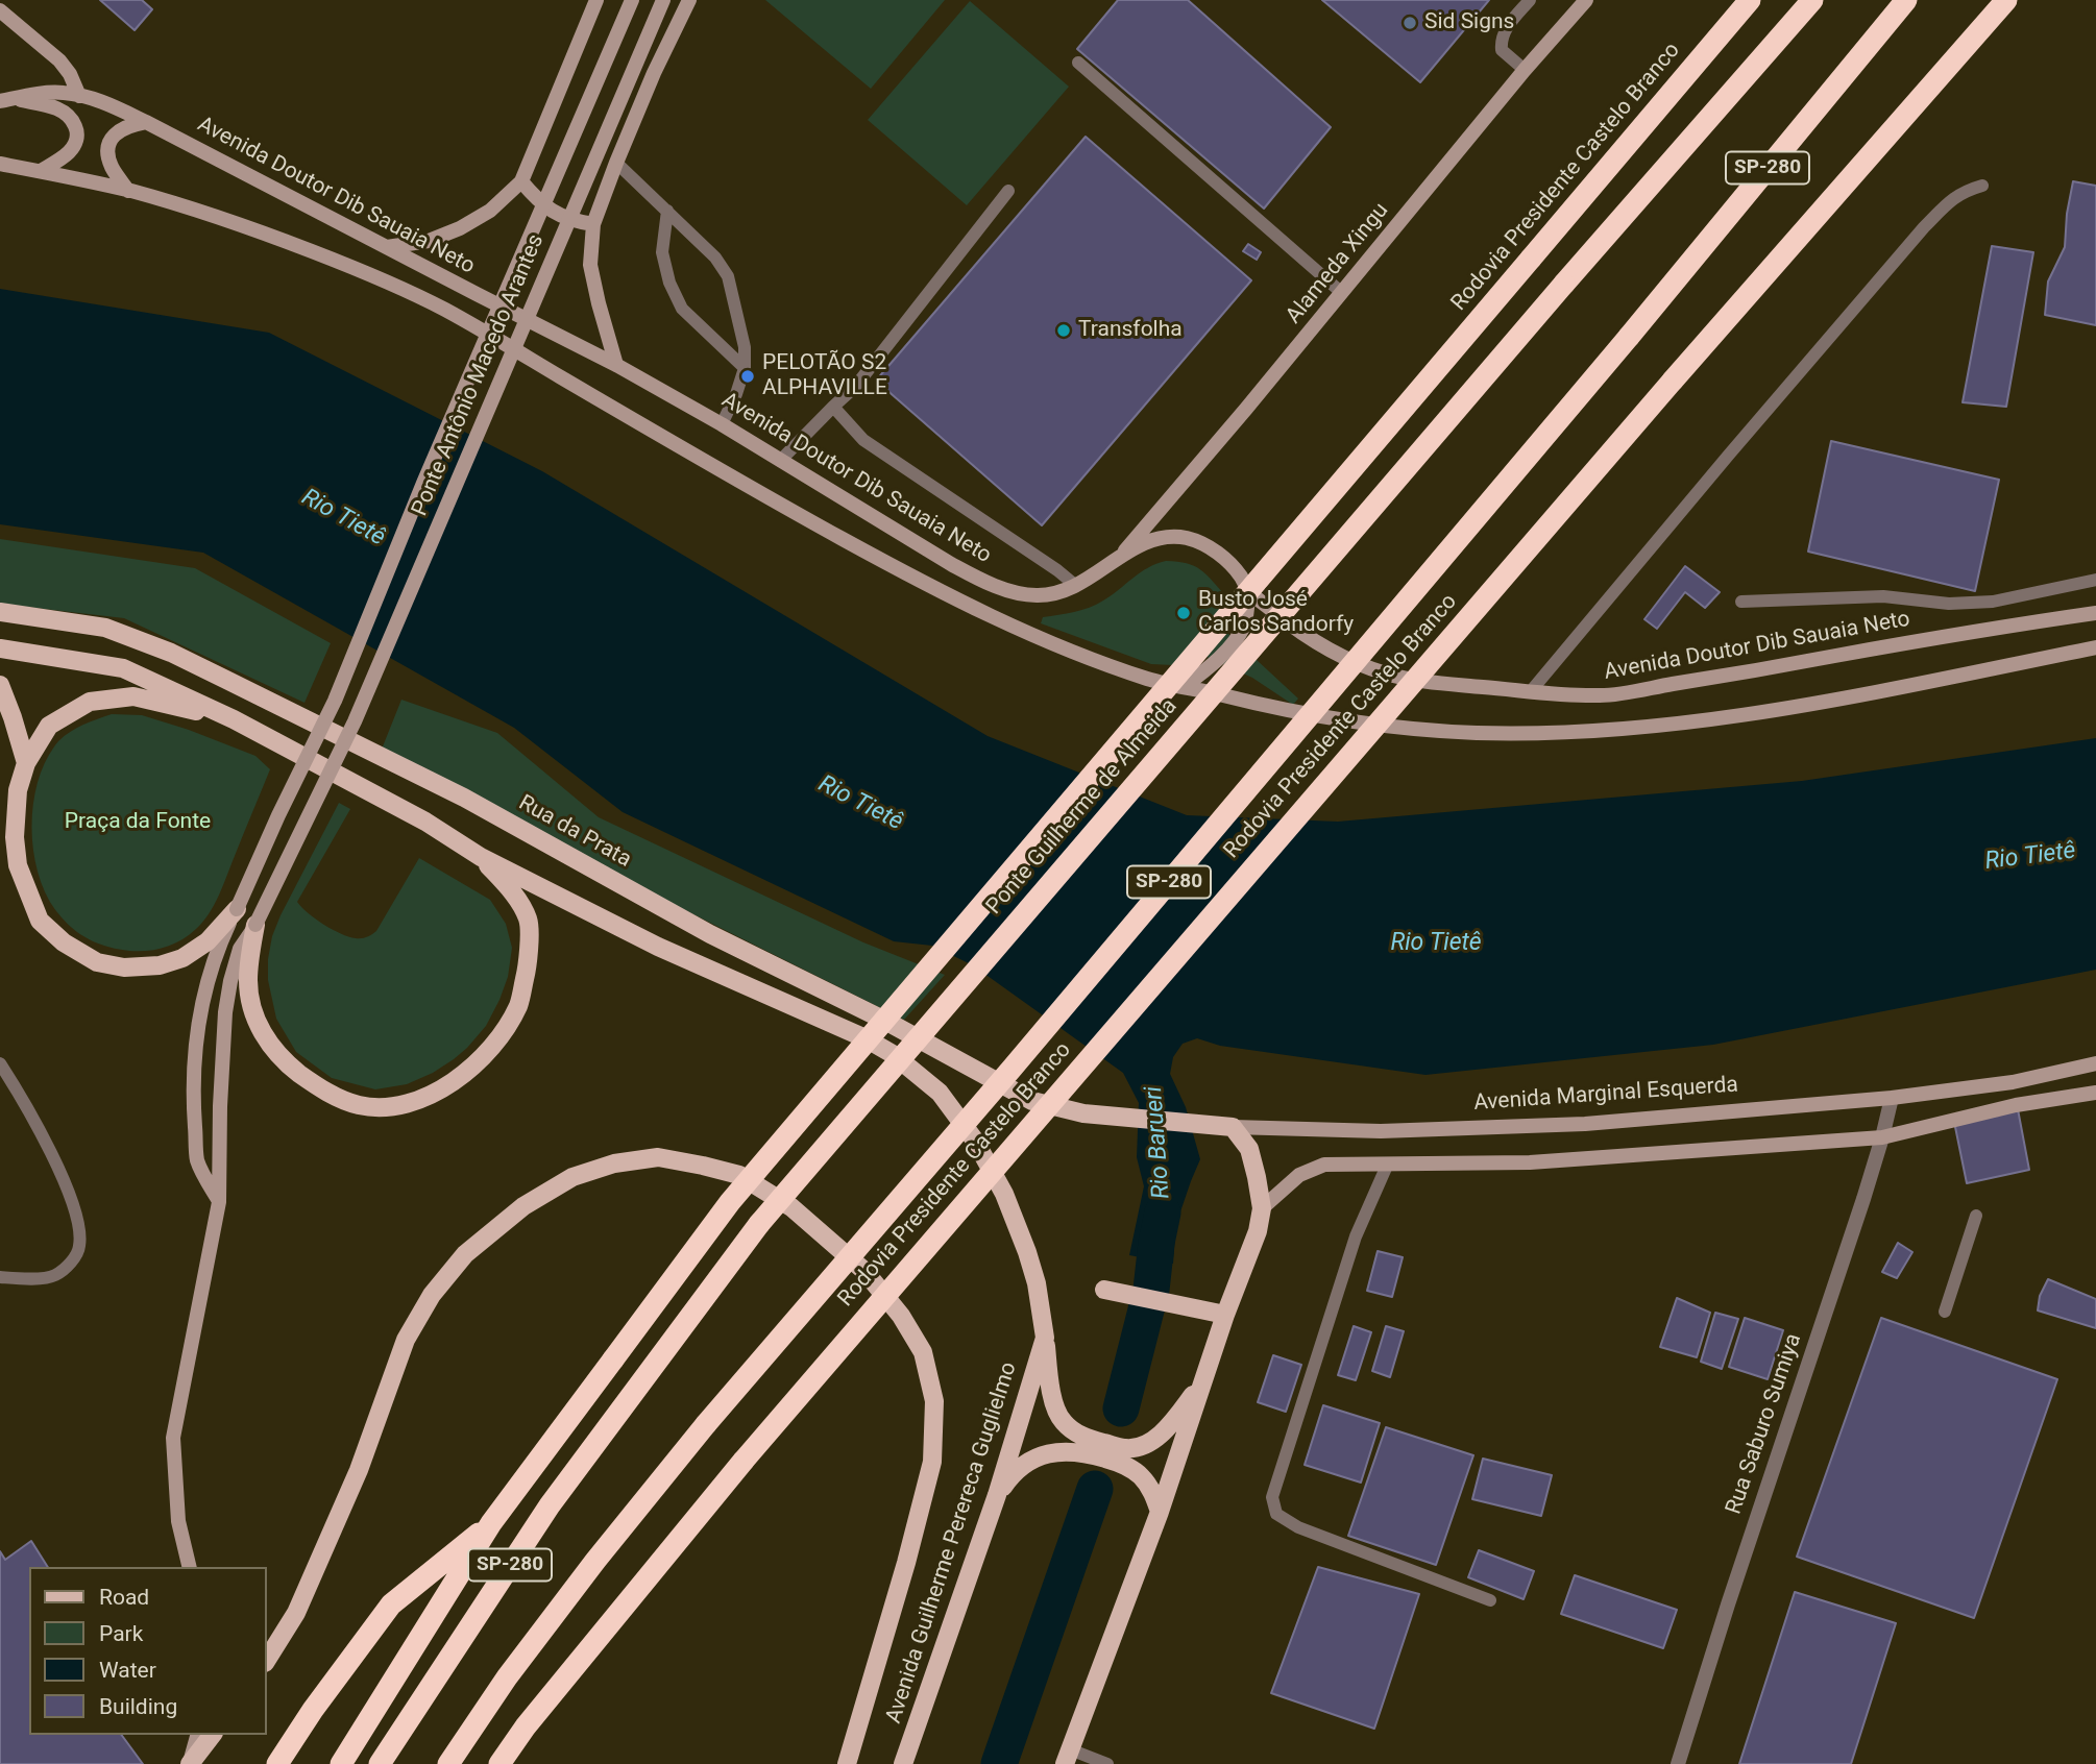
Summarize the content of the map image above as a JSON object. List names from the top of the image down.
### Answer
{
  "streets": {
    "highway": ["SP-280", "Rodovia Presidente Castelo Branco", "Ponte Guilherme de Almeida"],
    "main road": [
      "Avenida Doutor Dib Sauaia Neto",
      "Alameda Xingu",
      "Ponte Antônio Macedo Arantes",
      "Rua da Prata",
      "Avenida Marginal Esquerda",
      "Avenida Guilherme Perereca Guglielmo"
    ],
    "street": ["Rua Saburo Sumiya"]
  },
  "crossings": [
    ["Avenida Doutor Dib Sauaia Neto", "Alameda Xingu"],
    ["Rua da Prata", "Avenida Marginal Esquerda"],
    ["Avenida Marginal Esquerda", "Rua Saburo Sumiya"]
  ],
  "water": ["Rio Tietê", "Rio Barueri"],
  "parks": ["Praça da Fonte"],
  "places": [
    "Sid Signs",
    "Transfolha",
    "PELOTÃO S2 ALPHAVILLE",
    "Busto José Carlos Sandorfy"
  ],
  "legend": [
    "Road",
    "Park",
    "Water",
    "Building"
  ]
}
